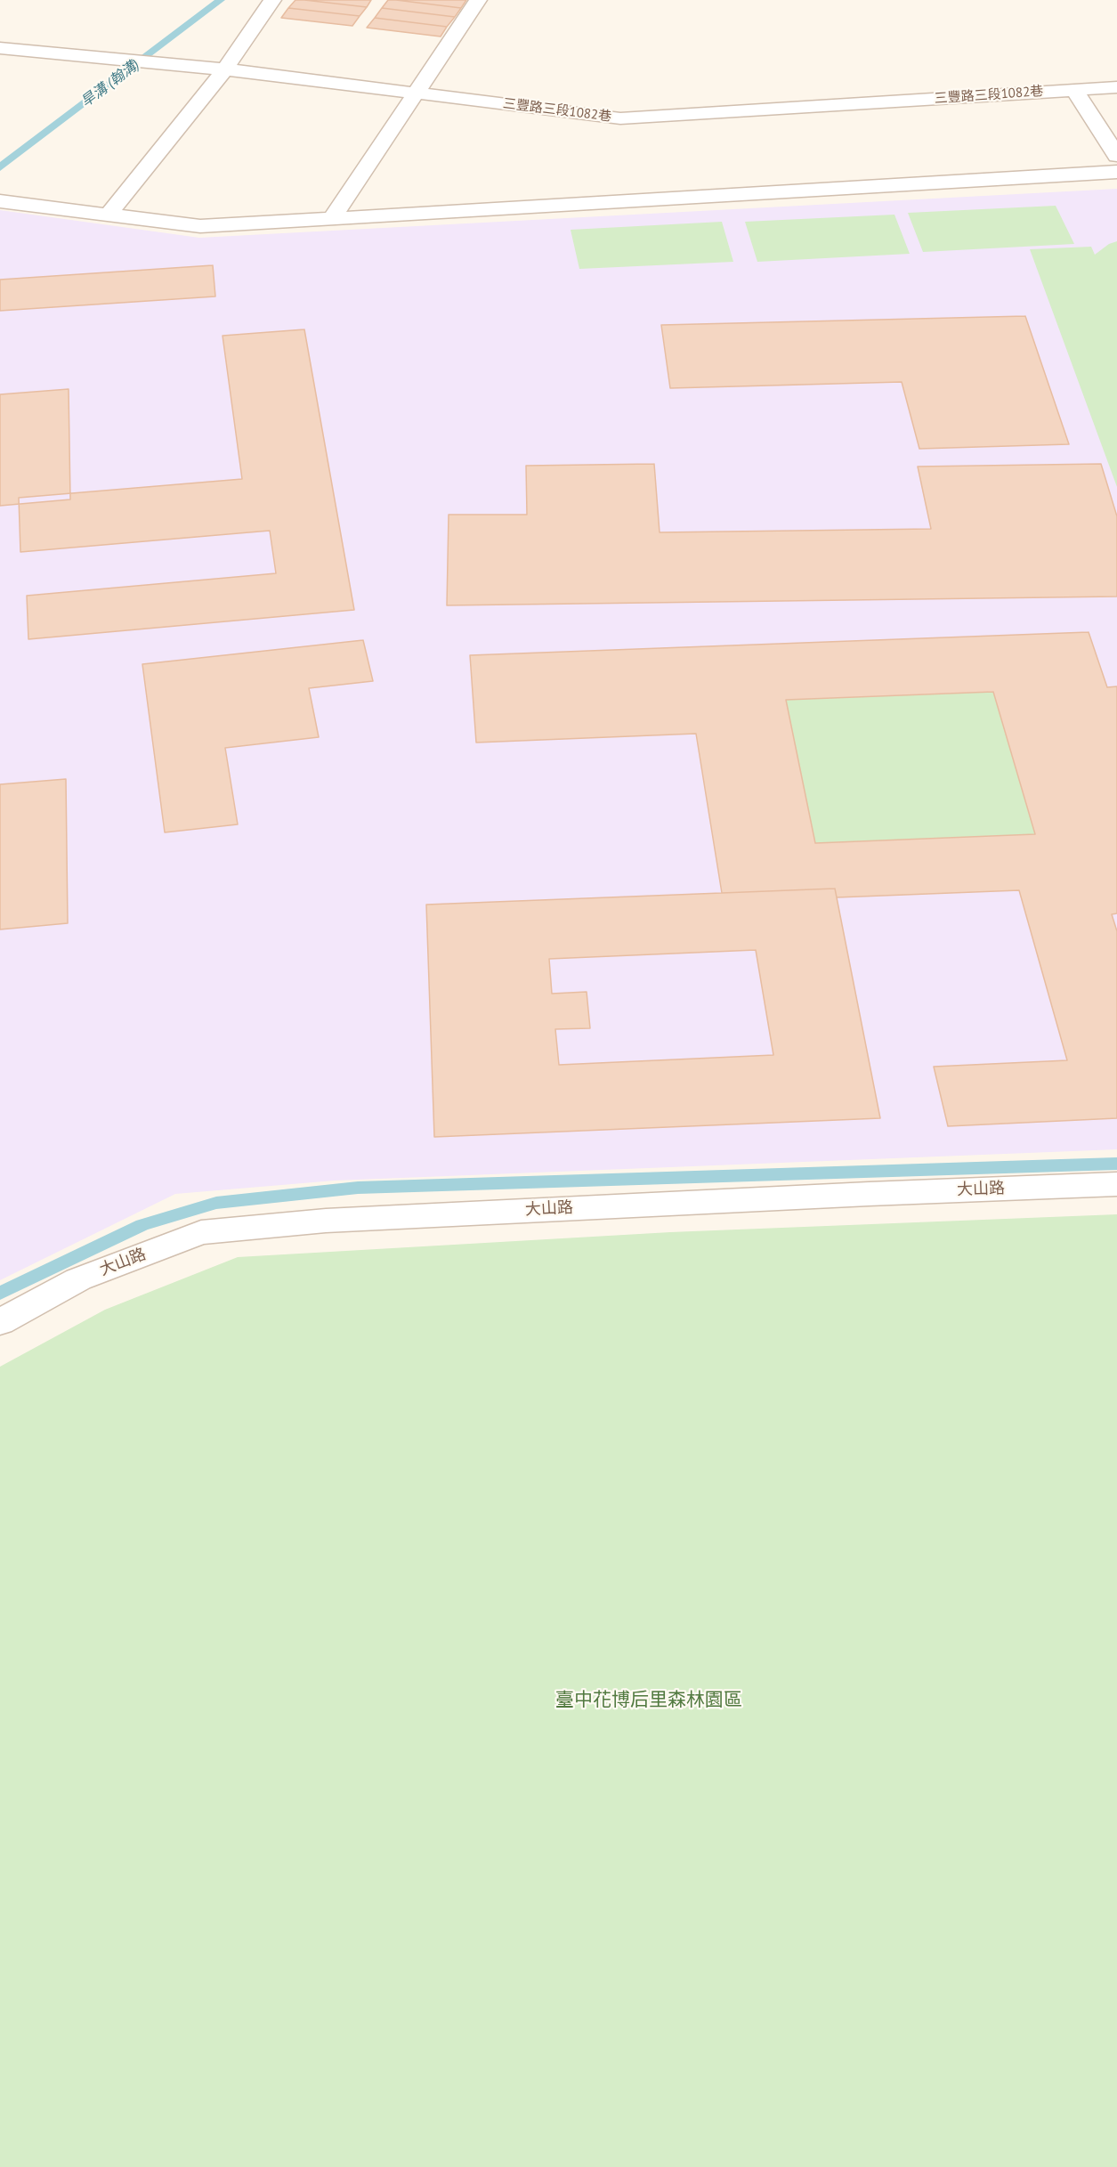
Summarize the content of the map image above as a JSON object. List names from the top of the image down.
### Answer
{
  "streets": {
    "street": ["三豐路三段1082巷", "大山路"]
  },
  "water": ["旱溝 (翰溝)"],
  "parks": ["臺中花博后里森林園區"]
}
